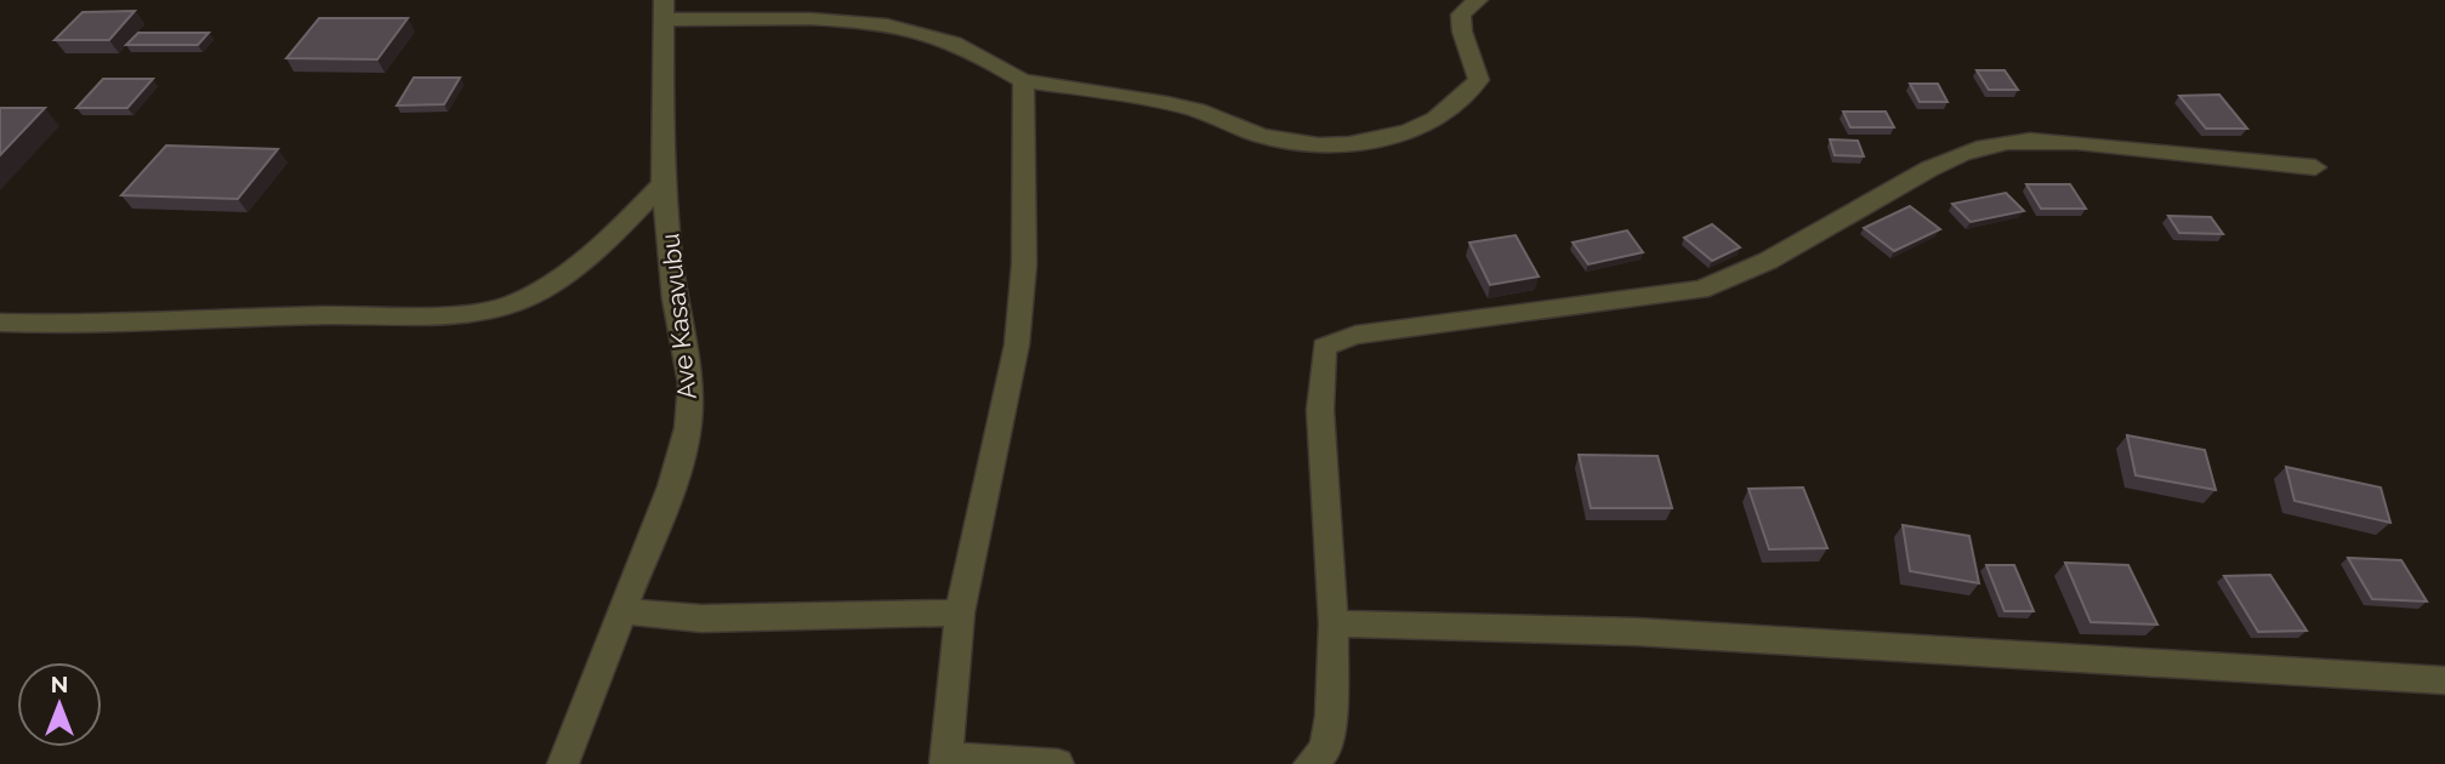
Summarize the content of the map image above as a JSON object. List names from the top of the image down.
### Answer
{
  "streets": {
    "street": ["Ave Kasavubu"]
  },
  "north": "top"
}
